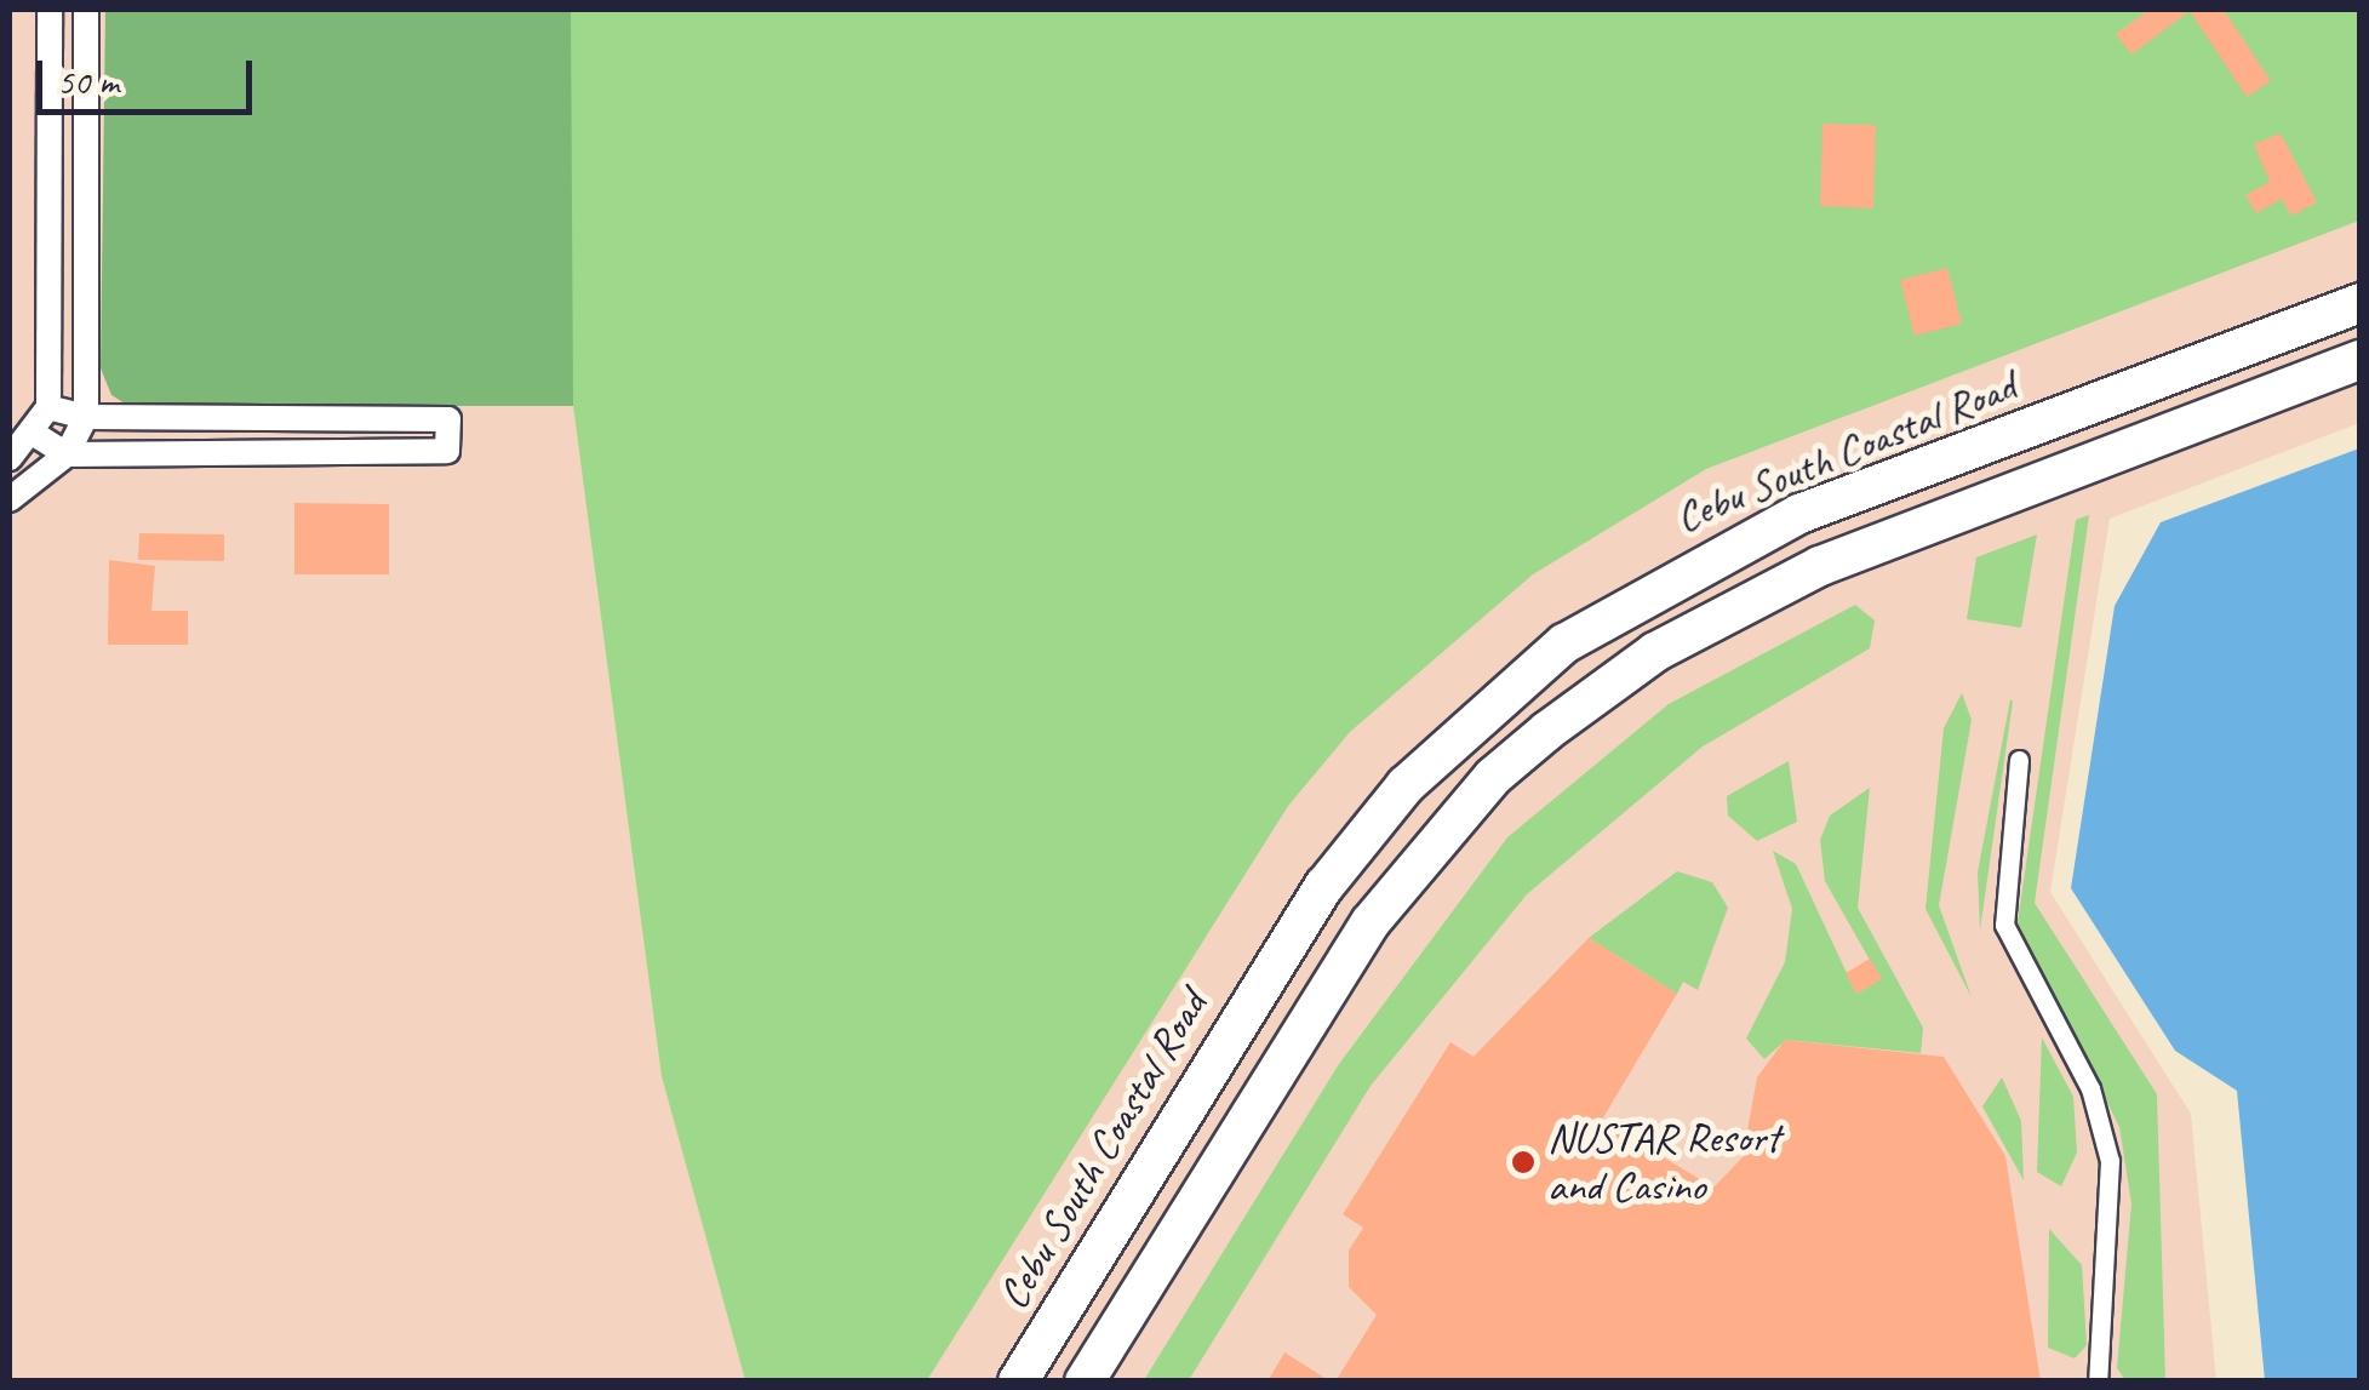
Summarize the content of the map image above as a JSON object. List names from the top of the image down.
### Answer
{
  "streets": {
    "highway": ["Cebu South Coastal Road"]
  },
  "places": ["NUSTAR Resort and Casino"],
  "scale_bar": "50 m"
}
